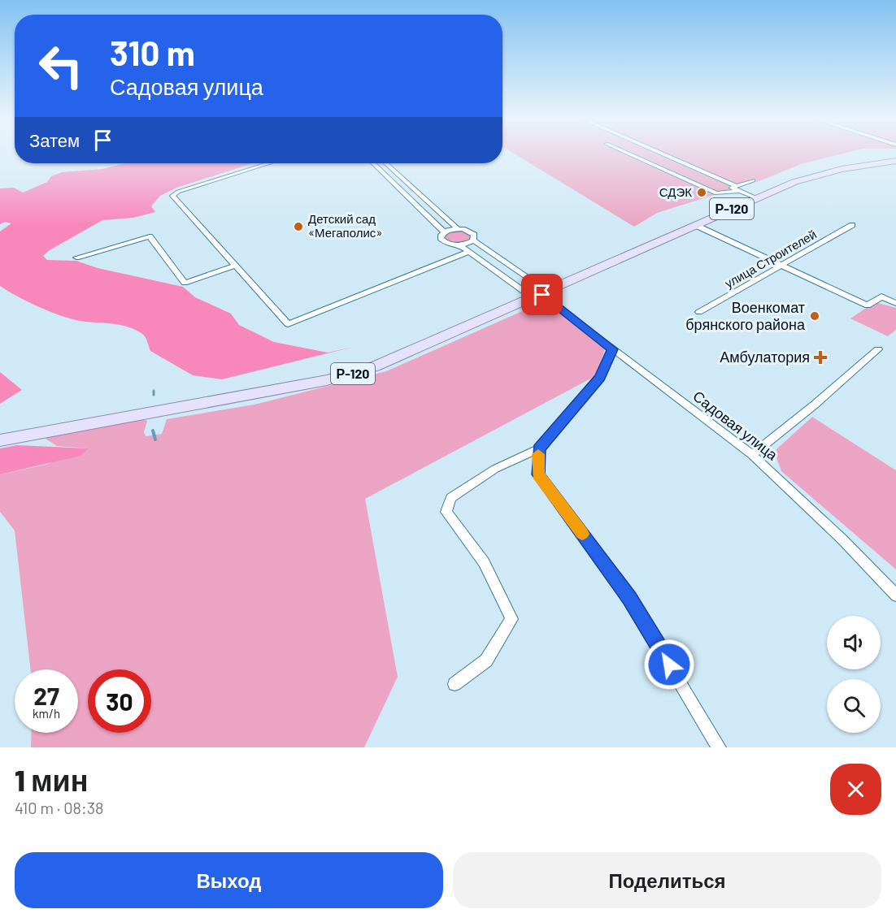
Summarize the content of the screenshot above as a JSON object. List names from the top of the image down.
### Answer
{
  "streets": {
    "main road": ["Р-120"],
    "street": ["улица Строителей", "Садовая улица"]
  },
  "crossings": [
    ["Р-120", "Садовая улица"]
  ],
  "places": {
    "other": ["СДЭК", "Детский сад «Мегаполис»", "Военкомат брянского района"],
    "health": ["Амбулатория"]
  },
  "page": {
    "turn": ["310 m", "Садовая улица"],
    "then": "Затем",
    "speed": "27 km/h",
    "limit": "30",
    "heading": ["1 мин", "410 m · 08:38"],
    "buttons": ["Выход", "Поделиться"]
  }
}
